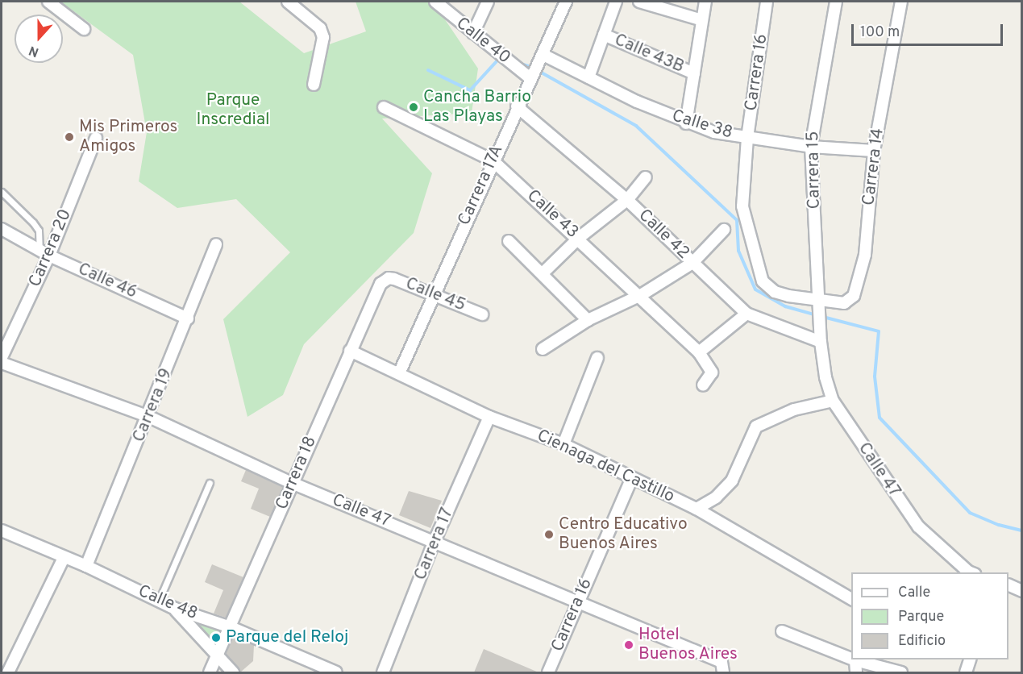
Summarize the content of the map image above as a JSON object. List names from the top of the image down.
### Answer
{
  "streets": {
    "street": [
      "Calle 40",
      "Calle 43B",
      "Carrera 16",
      "Calle 38",
      "Carrera 14",
      "Carrera 15",
      "Carrera 17A",
      "Calle 43",
      "Calle 42",
      "Carrera 20",
      "Calle 46",
      "Calle 45",
      "Carrera 19",
      "Cienaga del Castillo",
      "Calle 47",
      "Carrera 18",
      "Carrera 17",
      "Calle 48"
    ]
  },
  "crossings": [
    ["Calle 40", "Calle 38"],
    ["Calle 40", "Carrera 17A"],
    ["Carrera 16", "Calle 38"],
    ["Carrera 16", "Carrera 14"],
    ["Carrera 16", "Carrera 15"],
    ["Carrera 16", "Cienaga del Castillo"],
    ["Carrera 16", "Calle 47"],
    ["Calle 38", "Carrera 14"],
    ["Calle 38", "Carrera 15"],
    ["Calle 38", "Carrera 17A"],
    ["Carrera 14", "Carrera 15"],
    ["Carrera 15", "Calle 42"],
    ["Carrera 15", "Calle 47"],
    ["Carrera 17A", "Calle 43"],
    ["Carrera 17A", "Calle 42"],
    ["Carrera 17A", "Calle 45"],
    ["Carrera 17A", "Cienaga del Castillo"],
    ["Calle 42", "Calle 47"],
    ["Carrera 20", "Calle 46"],
    ["Calle 46", "Carrera 19"],
    ["Calle 45", "Carrera 18"],
    ["Carrera 19", "Calle 47"],
    ["Carrera 19", "Calle 48"],
    ["Cienaga del Castillo", "Carrera 18"],
    ["Cienaga del Castillo", "Carrera 17"],
    ["Calle 47", "Carrera 18"],
    ["Calle 47", "Carrera 17"],
    ["Carrera 18", "Calle 48"]
  ],
  "parks": ["Parque Inscredial"],
  "places": [
    "Cancha Barrio Las Playas",
    "Mis Primeros Amigos",
    "Centro Educativo Buenos Aires",
    "Parque del Reloj",
    "Hotel Buenos Aires"
  ],
  "legend": ["Calle", "Parque", "Edificio"],
  "scale_bar": "100 m",
  "north": "bottom"
}
